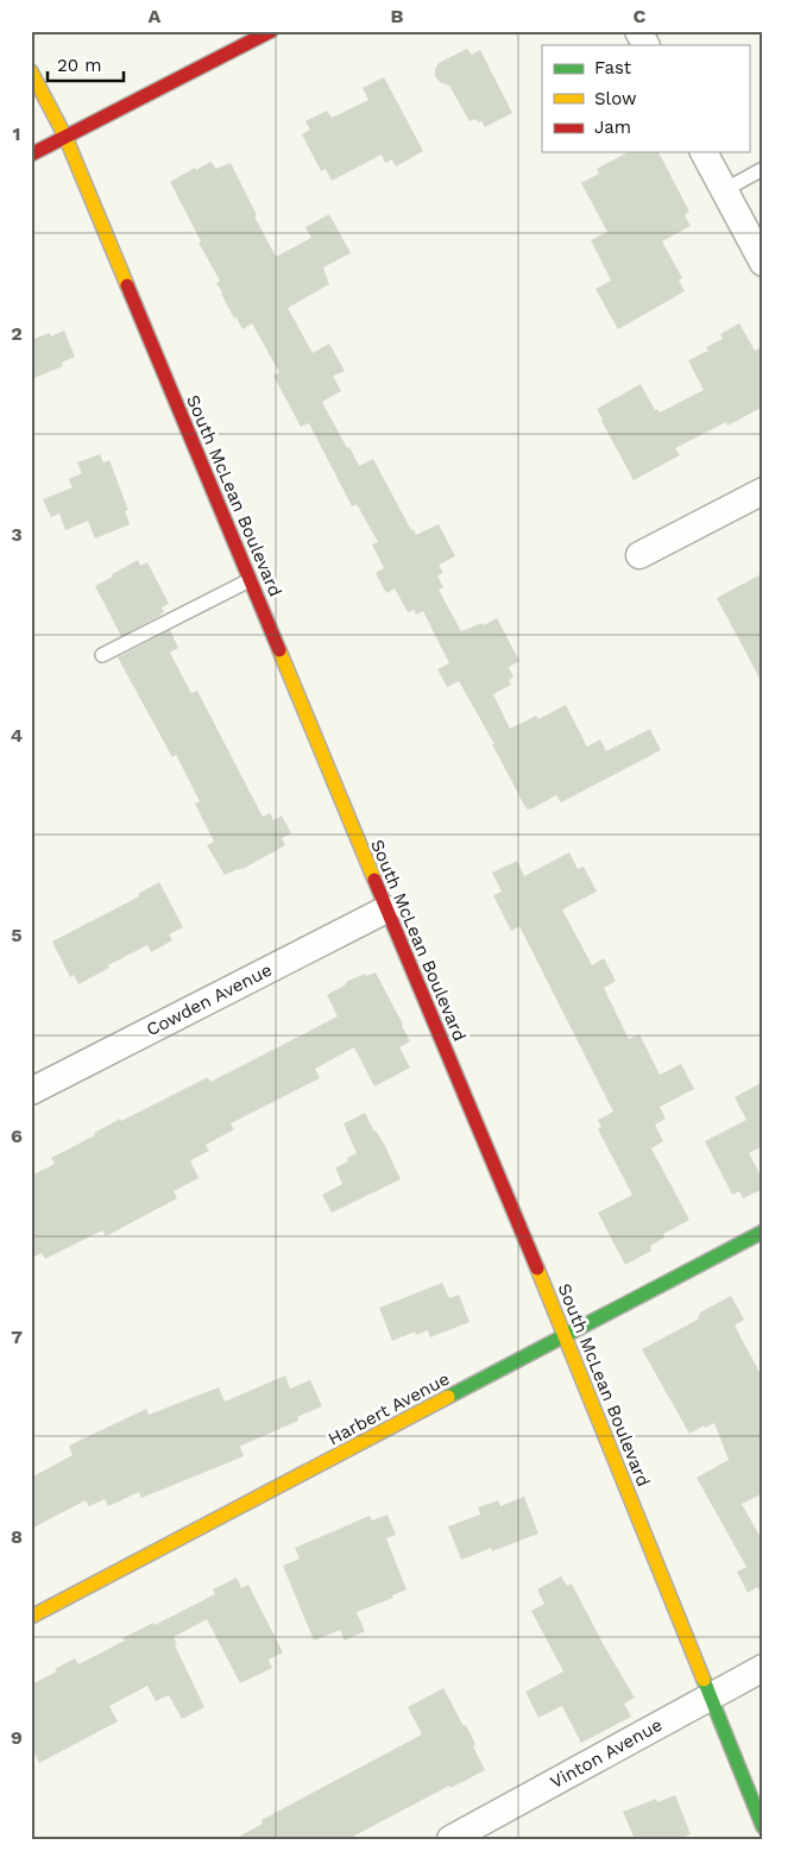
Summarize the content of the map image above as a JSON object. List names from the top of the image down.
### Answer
{
  "streets": {
    "main road": ["South McLean Boulevard", "Harbert Avenue"],
    "street": ["Cowden Avenue", "Vinton Avenue"]
  },
  "crossings": [
    ["South McLean Boulevard", "Cowden Avenue"],
    ["South McLean Boulevard", "Harbert Avenue"],
    ["South McLean Boulevard", "Vinton Avenue"]
  ],
  "legend": ["Fast", "Slow", "Jam"],
  "scale_bar": "20 m",
  "grid": {
    "columns": ["A", "B", "C"],
    "rows": [
      "1",
      "2",
      "3",
      "4",
      "5",
      "6",
      "7",
      "8",
      "9"
    ]
  }
}
